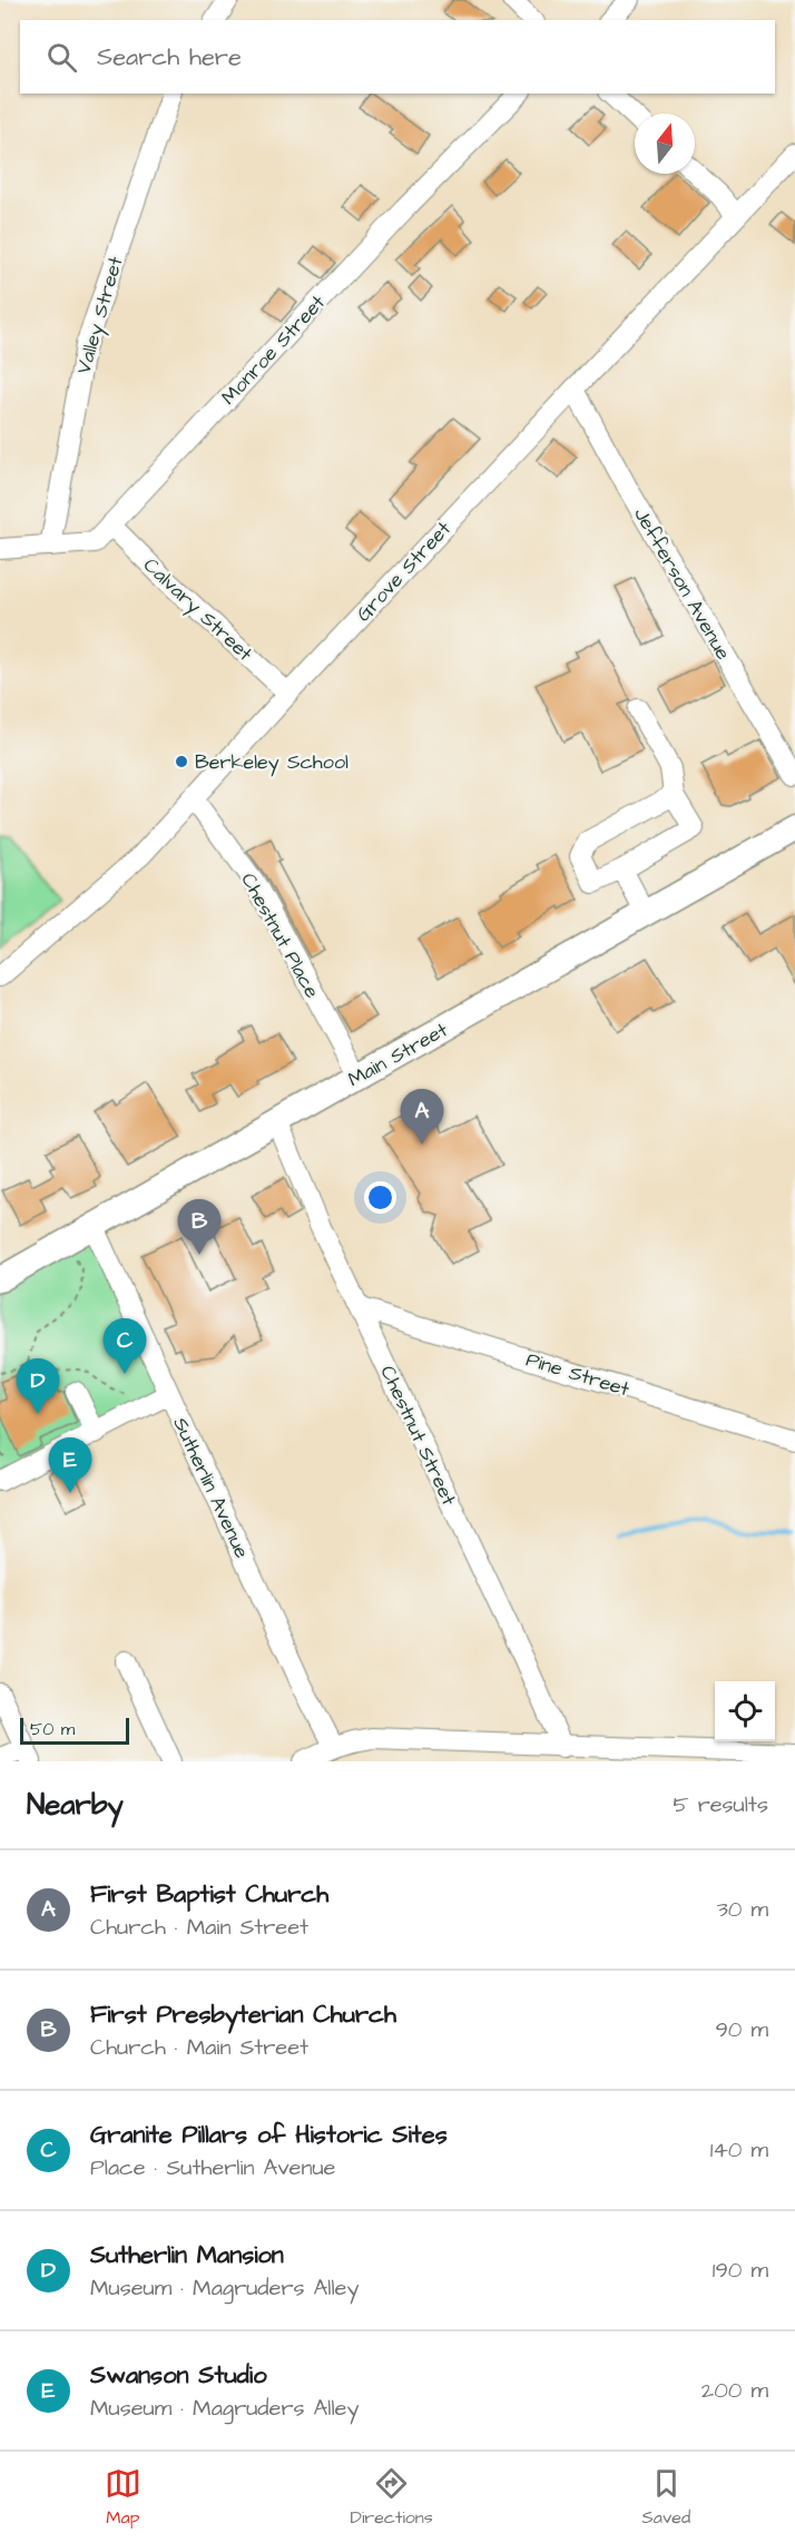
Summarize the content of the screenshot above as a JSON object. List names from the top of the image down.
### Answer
{
  "streets": {
    "main road": ["Main Street"],
    "street": [
      "Valley Street",
      "Monroe Street",
      "Grove Street",
      "Jefferson Avenue",
      "Calvary Street",
      "Chestnut Place",
      "Pine Street",
      "Chestnut Street",
      "Sutherlin Avenue"
    ]
  },
  "crossings": [
    ["Valley Street", "Monroe Street"],
    ["Monroe Street", "Calvary Street"],
    ["Grove Street", "Jefferson Avenue"],
    ["Grove Street", "Calvary Street"],
    ["Grove Street", "Chestnut Place"],
    ["Chestnut Place", "Main Street"],
    ["Main Street", "Chestnut Street"],
    ["Main Street", "Sutherlin Avenue"],
    ["Pine Street", "Chestnut Street"]
  ],
  "places": ["Berkeley School"],
  "scale_bar": "50 m",
  "north": "top",
  "page": {
    "search": "Search here",
    "pins": [
      "A",
      "B",
      "C",
      "D",
      "E"
    ],
    "scale": "50 m",
    "heading": ["Nearby", "5 results"],
    "list": [
      {
        "mark": "A",
        "name": "First Baptist Church",
        "note": "Church · Main Street",
        "value": "30 m"
      },
      {
        "mark": "B",
        "name": "First Presbyterian Church",
        "note": "Church · Main Street",
        "value": "90 m"
      },
      {
        "mark": "C",
        "name": "Granite Pillars of Historic Sites",
        "note": "Place · Sutherlin Avenue",
        "value": "140 m"
      },
      {
        "mark": "D",
        "name": "Sutherlin Mansion",
        "note": "Museum · Magruders Alley",
        "value": "190 m"
      },
      {
        "mark": "E",
        "name": "Swanson Studio",
        "note": "Museum · Magruders Alley",
        "value": "200 m"
      }
    ],
    "nav": ["Map", "Directions", "Saved"]
  }
}
